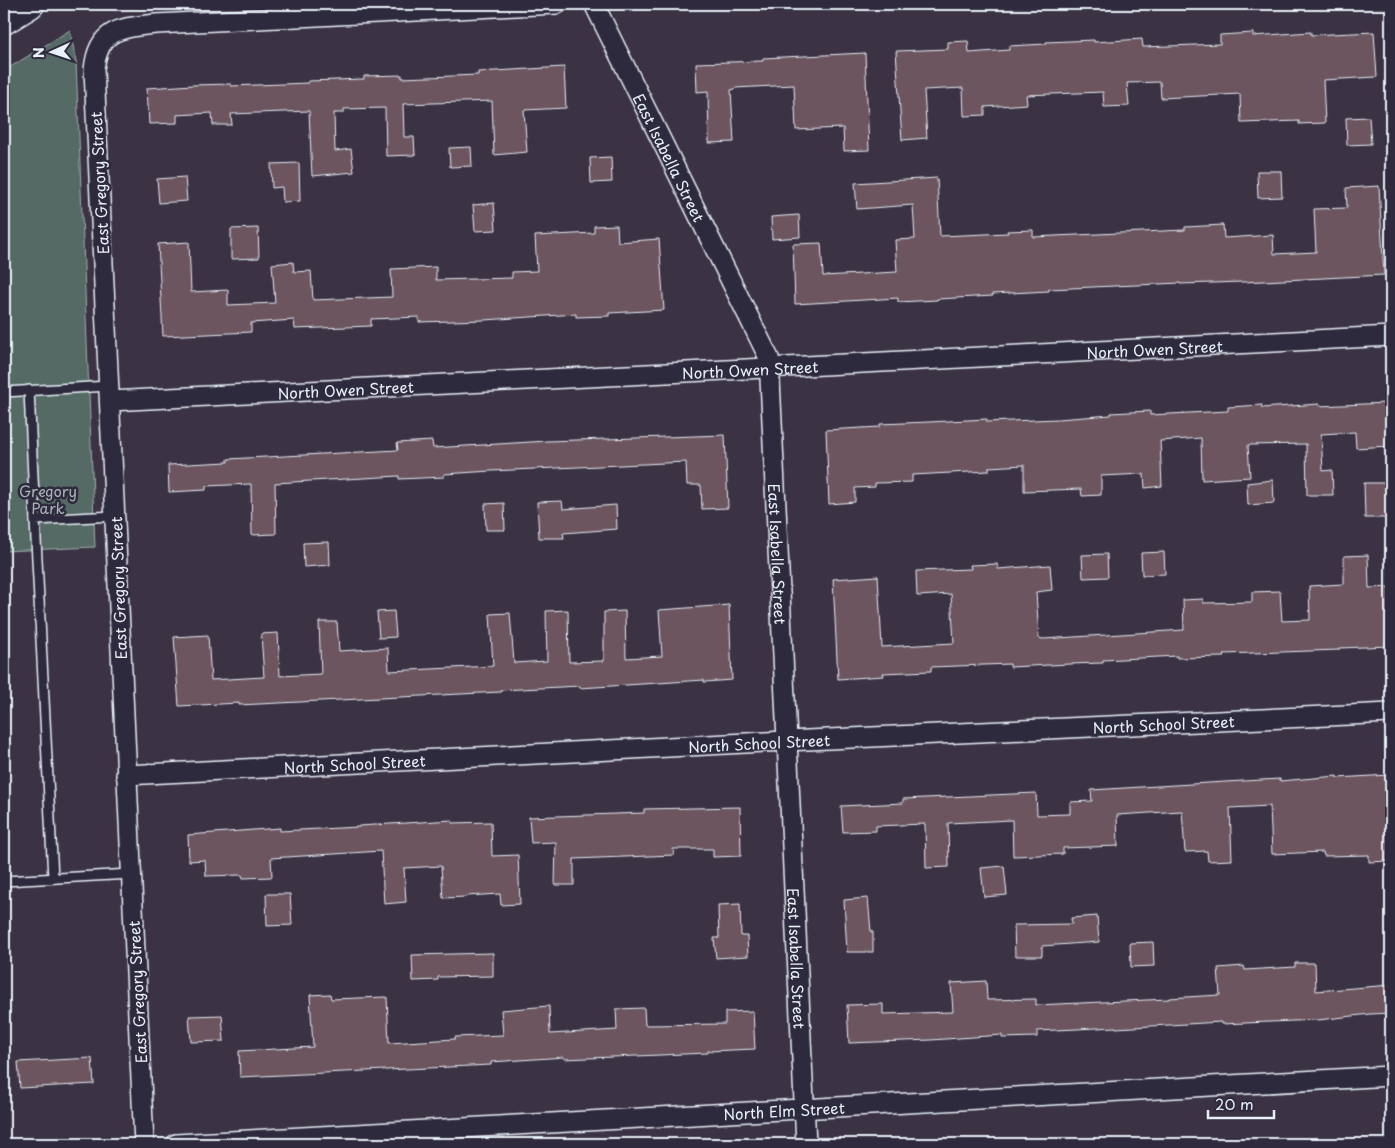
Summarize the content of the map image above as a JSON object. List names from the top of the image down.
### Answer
{
  "streets": {
    "street": [
      "East Isabella Street",
      "East Gregory Street",
      "North Owen Street",
      "North School Street",
      "North Elm Street"
    ]
  },
  "crossings": [
    ["East Isabella Street", "North Owen Street"],
    ["East Isabella Street", "North School Street"],
    ["East Isabella Street", "North Elm Street"],
    ["East Gregory Street", "North Owen Street"],
    ["East Gregory Street", "North School Street"]
  ],
  "parks": ["Gregory Park"],
  "scale_bar": "20 m",
  "north": "left"
}
